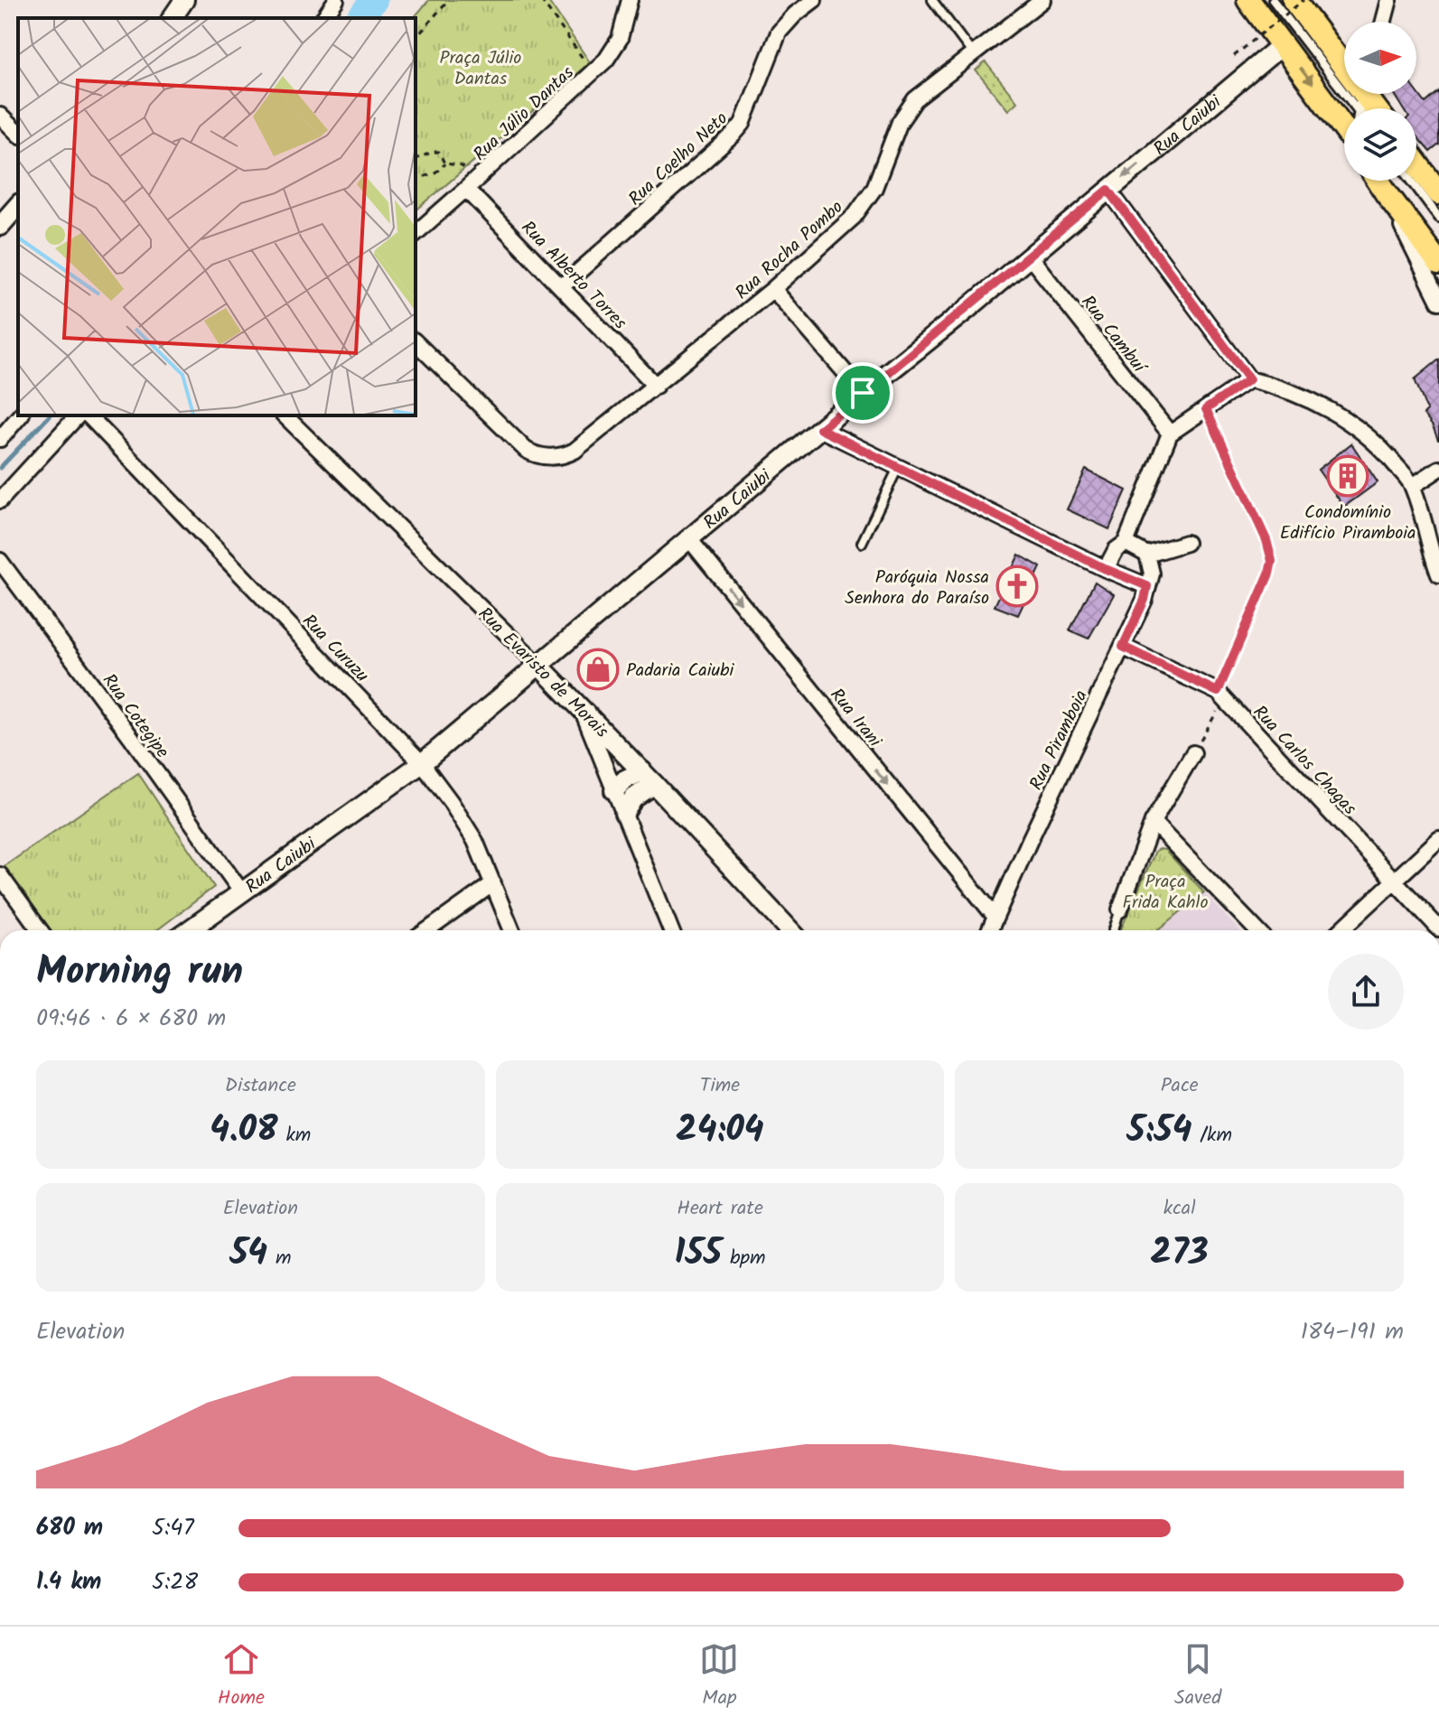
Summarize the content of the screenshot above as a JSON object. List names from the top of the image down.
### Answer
{
  "streets": {
    "street": [
      "Rua Júlio Dantas",
      "Rua Caiubi",
      "Rua Coelho Neto",
      "Rua Rocha Pombo",
      "Rua Alberto Torres",
      "Rua Cambuí",
      "Rua Curuzu",
      "Rua Evaristo de Morais",
      "Rua Cotegipe",
      "Rua Irani",
      "Rua Piramboia",
      "Rua Carlos Chagas"
    ]
  },
  "crossings": [
    ["Rua Júlio Dantas", "Rua Alberto Torres"],
    ["Rua Caiubi", "Rua Cambuí"],
    ["Rua Caiubi", "Rua Curuzu"],
    ["Rua Caiubi", "Rua Evaristo de Morais"],
    ["Rua Caiubi", "Rua Cotegipe"],
    ["Rua Caiubi", "Rua Irani"],
    ["Rua Coelho Neto", "Rua Alberto Torres"],
    ["Rua Rocha Pombo", "Rua Alberto Torres"],
    ["Rua Irani", "Rua Piramboia"],
    ["Rua Piramboia", "Rua Carlos Chagas"]
  ],
  "one_way": ["Rua Irani"],
  "parks": ["Praça Júlio Dantas", "Praça Frida Kahlo"],
  "places": {
    "building": ["Condomínio Edifício Piramboia"],
    "church": ["Paróquia Nossa Senhora do Paraíso"],
    "shop": ["Padaria Caiubi"]
  },
  "north": "right",
  "page": {
    "heading": ["Morning run", "09:46 · 6 × 680 m"],
    "stats": [
      ["Distance", "4.08 km"],
      ["Time", "24:04"],
      ["Pace", "5:54 /km"],
      ["Elevation", "54 m"],
      ["Heart rate", "155 bpm"],
      ["kcal", "273"]
    ],
    "chart": ["Elevation", "184–191 m"],
    "list": [
      {
        "name": "680 m",
        "note": "5:47"
      },
      {
        "name": "1.4 km",
        "note": "5:28"
      }
    ],
    "tabs": ["Home", "Map", "Saved"]
  }
}
